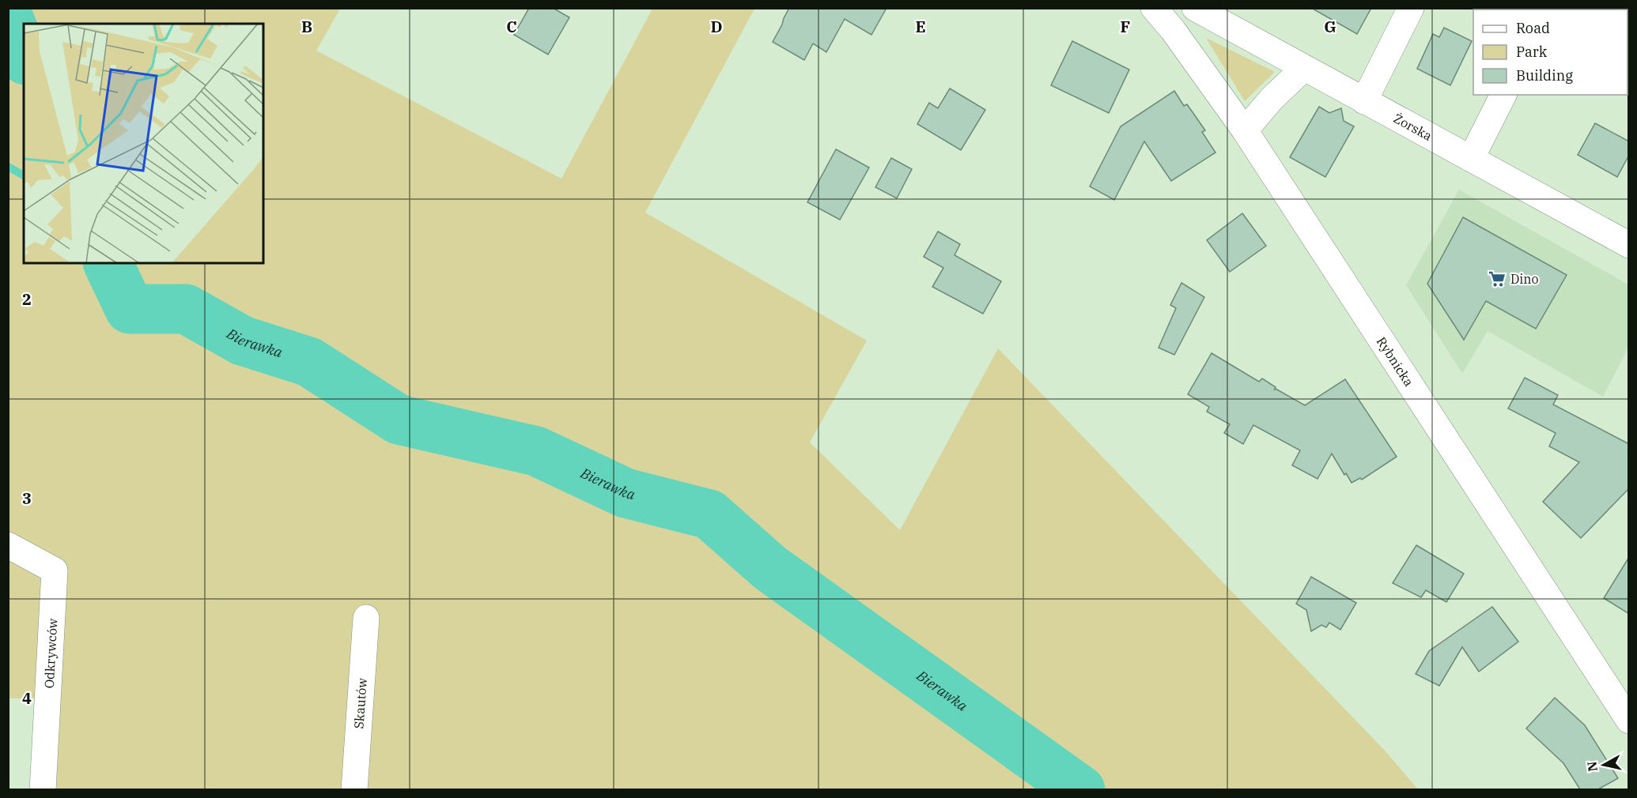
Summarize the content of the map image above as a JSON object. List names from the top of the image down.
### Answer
{
  "streets": {
    "street": [
      "Żorska",
      "Rybnicka",
      "Odkrywców",
      "Skautów"
    ]
  },
  "water": ["Bierawka"],
  "places": {
    "supermarket": ["Dino"]
  },
  "legend": ["Road", "Park", "Building"],
  "north": "left",
  "grid": {
    "columns": [
      "B",
      "C",
      "D",
      "E",
      "F",
      "G"
    ],
    "rows": ["2", "3", "4"]
  }
}
